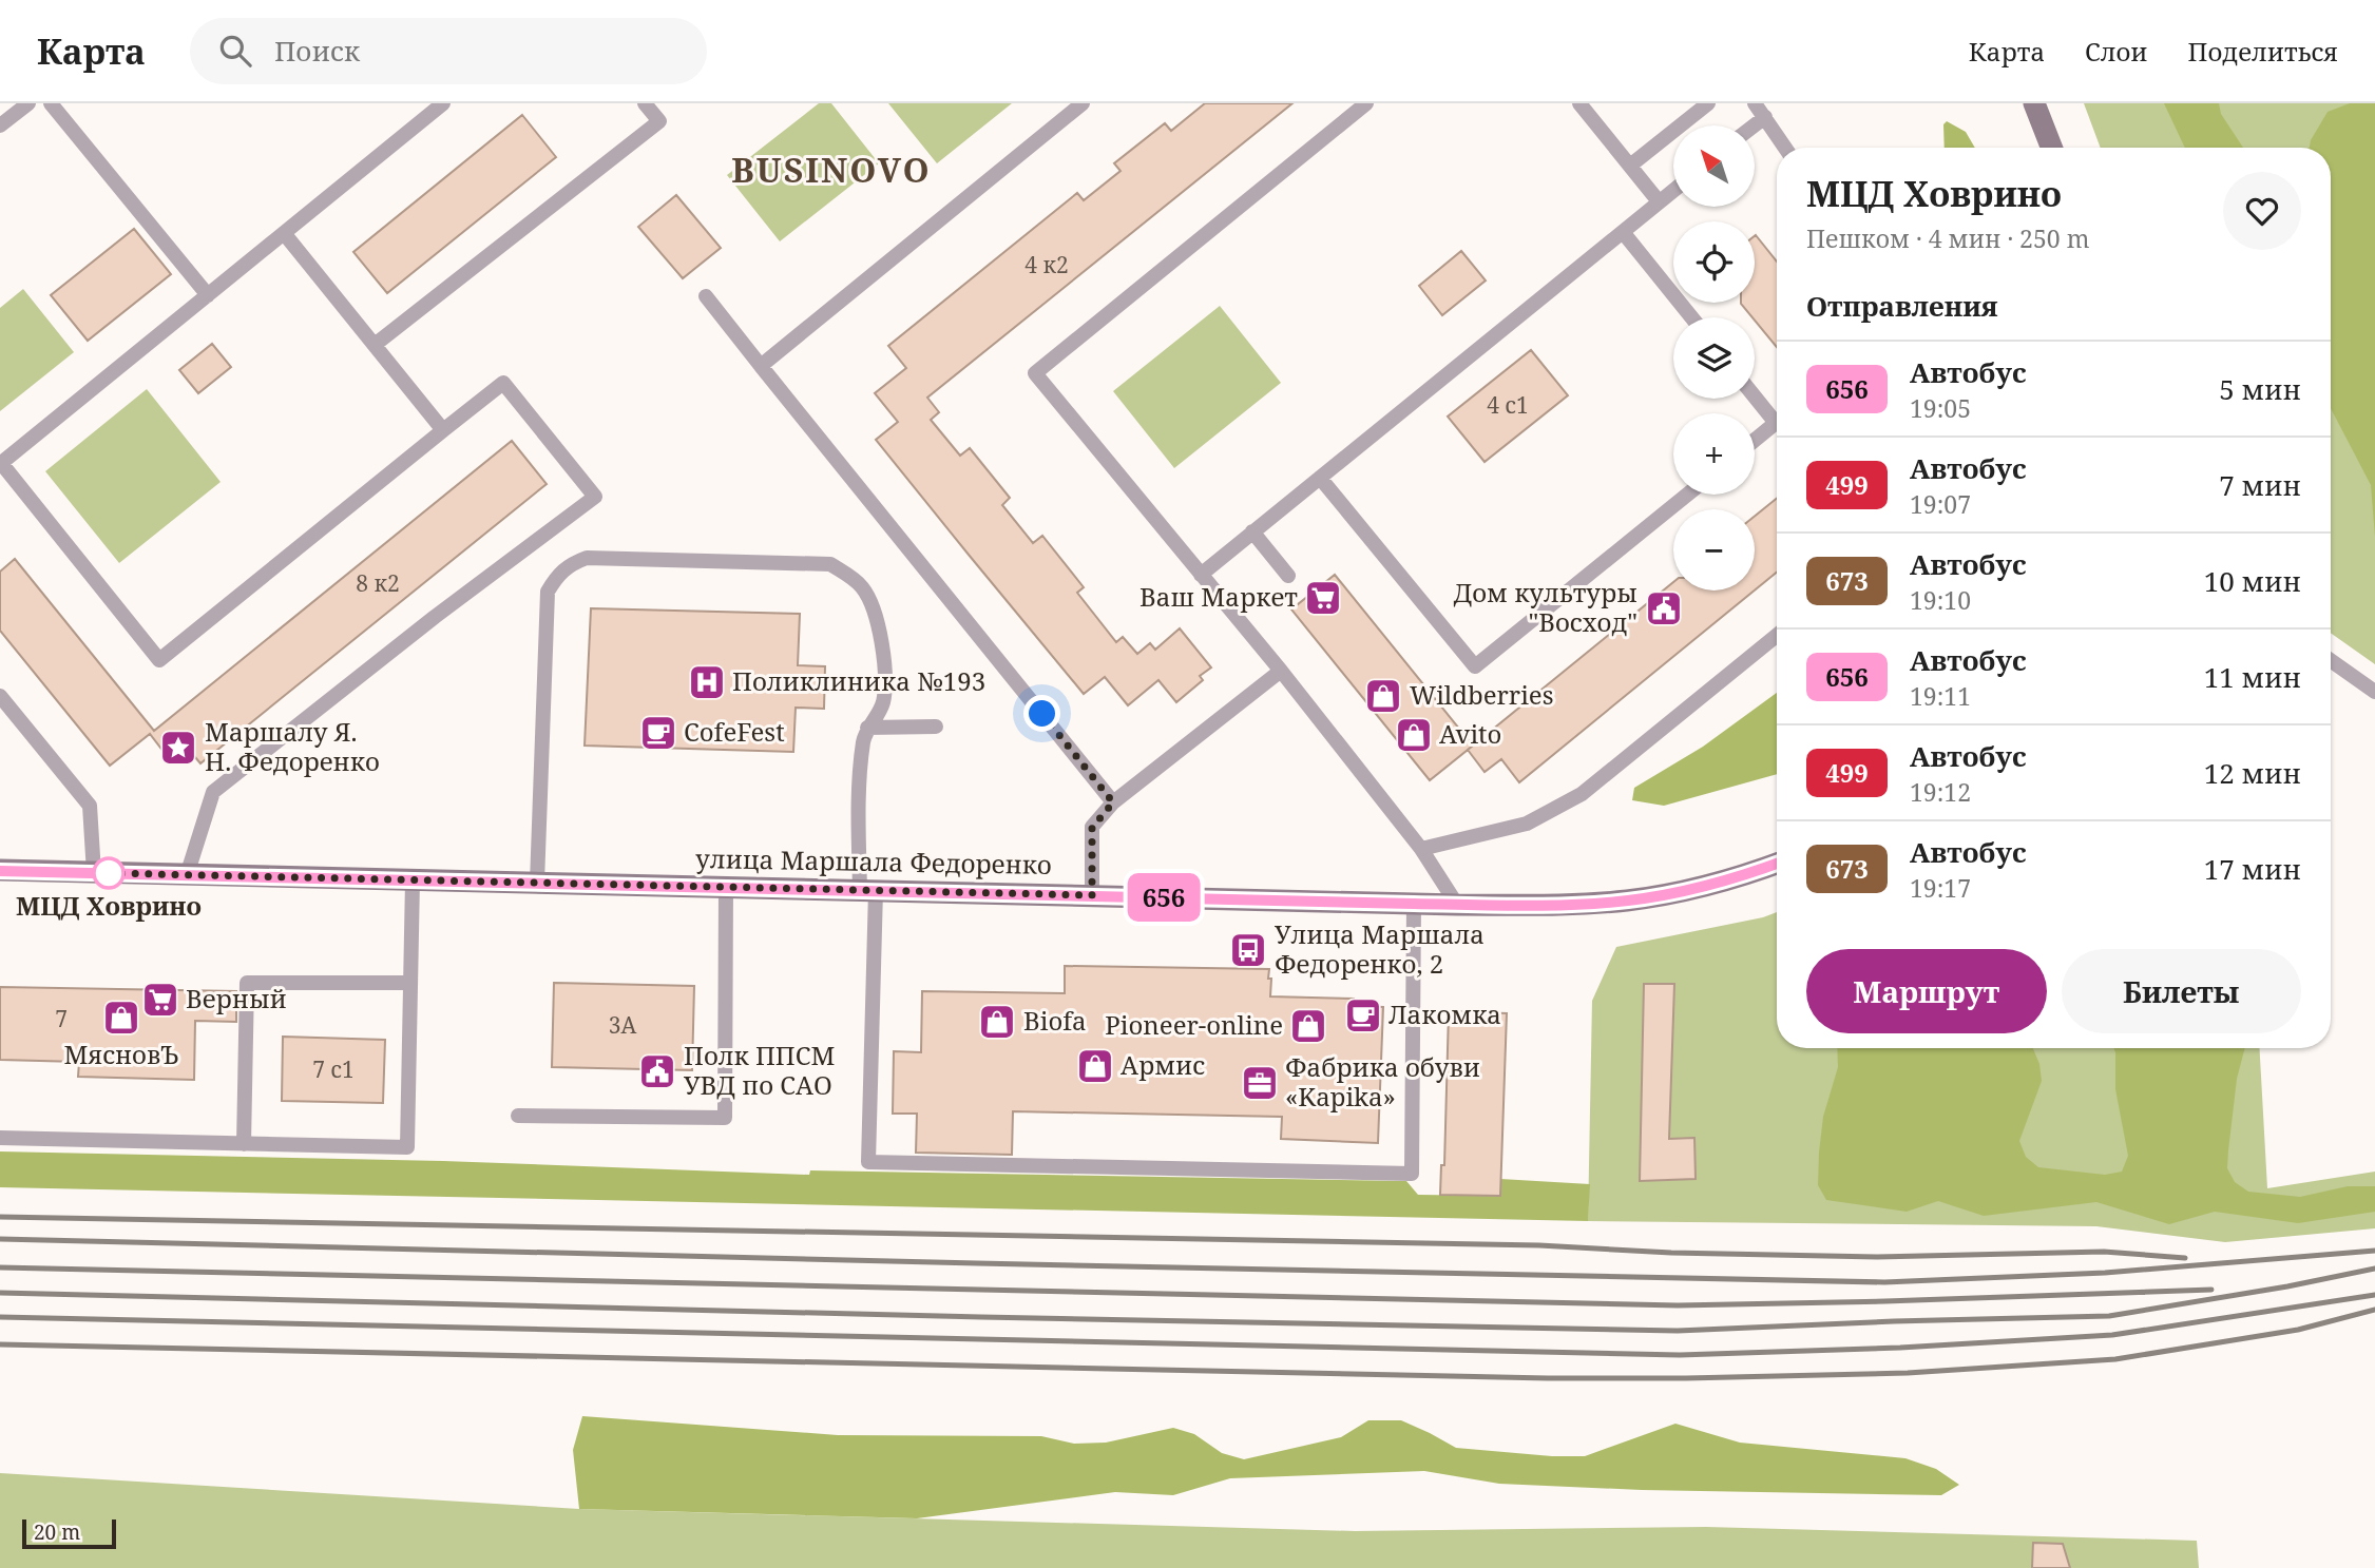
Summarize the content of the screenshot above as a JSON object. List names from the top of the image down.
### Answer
{
  "streets": {
    "street": ["улица Маршала Федоренко"]
  },
  "districts": ["BUSINOVO"],
  "places": {
    "supermarket": ["Ваш Маркет", "Верный"],
    "public building": ["Дом культуры \"Восход\"", "Полк ППСМ УВД по САО"],
    "hospital": ["Поликлиника №193"],
    "shop": [
      "Wildberries",
      "Avito",
      "МясновЪ",
      "Biofa",
      "Pioneer-online",
      "Армис"
    ],
    "cafe": ["CofeFest", "Лакомка"],
    "place": ["Маршалу Я. Н. Федоренко"],
    "other": ["МЦД Ховрино"],
    "bus stop": ["Улица Маршала Федоренко, 2"],
    "office": ["Фабрика обуви «Kapika»"]
  },
  "lines": ["bus line 656"],
  "house_numbers": [
    "4 к2",
    "4 с1",
    "8 к2",
    "7",
    "3А",
    "7 с1"
  ],
  "scale_bar": "20 m",
  "north": "top left",
  "page": {
    "header": "Карта",
    "search": "Поиск",
    "nav": ["Карта", "Слои", "Поделиться"],
    "on_map": "656",
    "map_buttons": ["+", "−"],
    "heading": [
      ["МЦД Ховрино", "Пешком · 4 мин · 250 m"],
      "Отправления"
    ],
    "list": [
      {
        "mark": "656",
        "name": "Автобус",
        "note": "19:05",
        "value": "5 мин"
      },
      {
        "mark": "499",
        "name": "Автобус",
        "note": "19:07",
        "value": "7 мин"
      },
      {
        "mark": "673",
        "name": "Автобус",
        "note": "19:10",
        "value": "10 мин"
      },
      {
        "mark": "656",
        "name": "Автобус",
        "note": "19:11",
        "value": "11 мин"
      },
      {
        "mark": "499",
        "name": "Автобус",
        "note": "19:12",
        "value": "12 мин"
      },
      {
        "mark": "673",
        "name": "Автобус",
        "note": "19:17",
        "value": "17 мин"
      }
    ],
    "buttons": ["Маршрут", "Билеты"],
    "scale": "20 m"
  }
}
